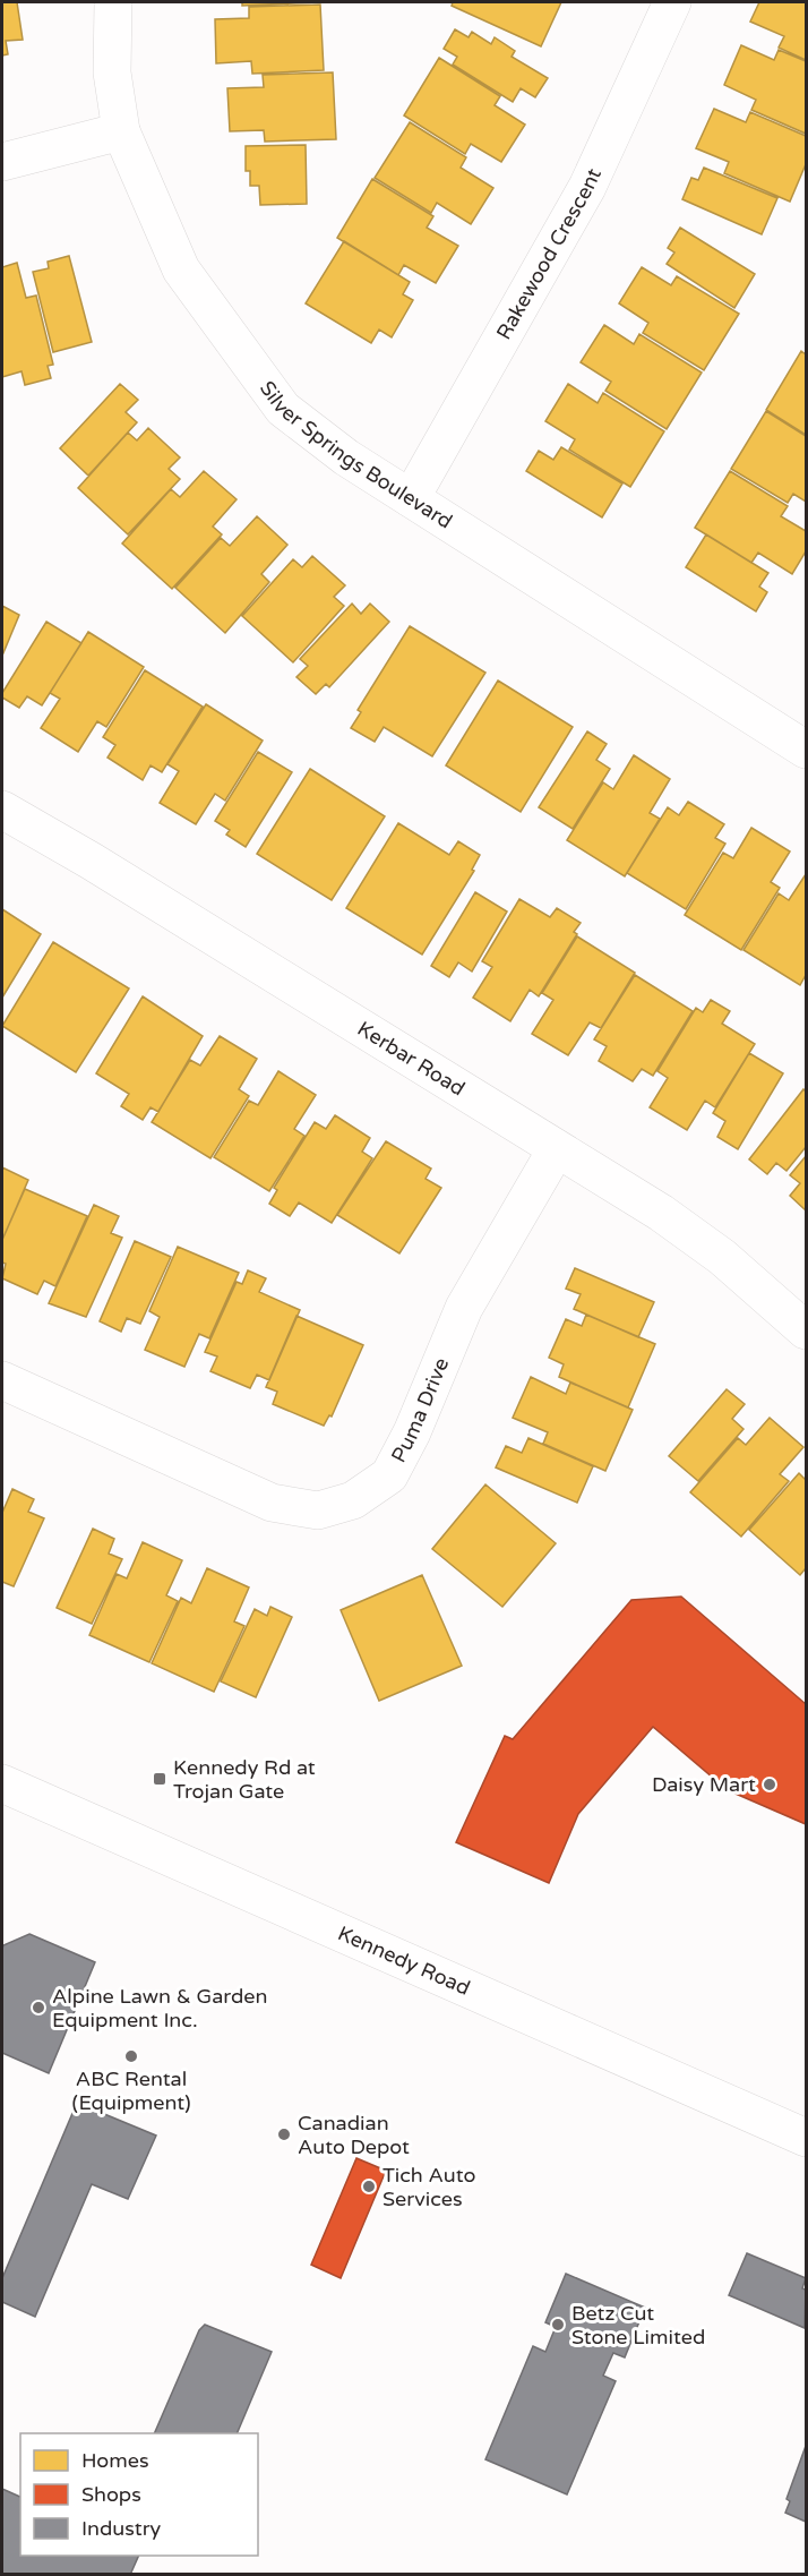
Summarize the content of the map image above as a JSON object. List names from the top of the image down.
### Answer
{
  "streets": {
    "street": [
      "Rakewood Crescent",
      "Silver Springs Boulevard",
      "Kerbar Road",
      "Puma Drive",
      "Kennedy Road"
    ]
  },
  "crossings": [
    ["Rakewood Crescent", "Silver Springs Boulevard"],
    ["Kerbar Road", "Puma Drive"]
  ],
  "places": {
    "transit": ["Kennedy Rd at Trojan Gate"],
    "other": [
      "Daisy Mart",
      "Alpine Lawn & Garden Equipment Inc.",
      "ABC Rental (Equipment)",
      "Canadian Auto Depot",
      "Tich Auto Services",
      "Betz Cut Stone Limited"
    ]
  },
  "legend": ["Homes", "Shops", "Industry"]
}
